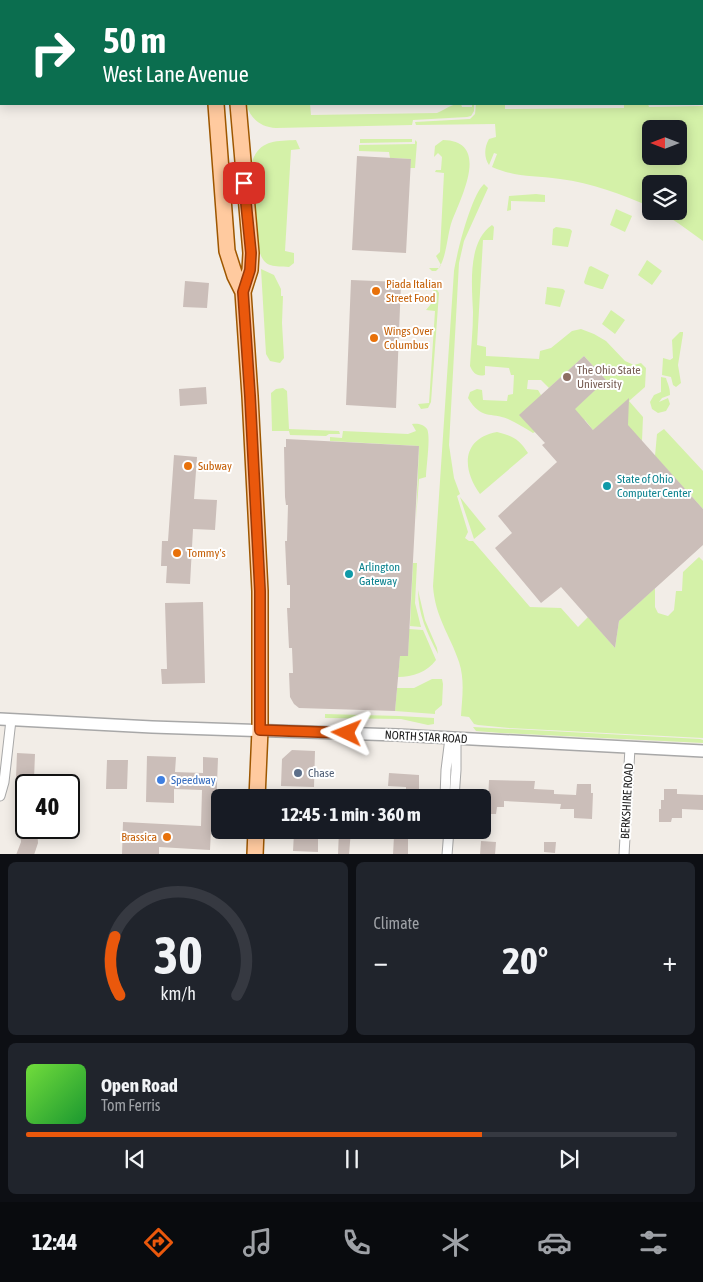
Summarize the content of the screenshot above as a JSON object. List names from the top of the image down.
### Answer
{
  "streets": {
    "street": ["NORTH STAR ROAD", "BERKSHIRE ROAD"]
  },
  "crossings": [
    ["NORTH STAR ROAD", "BERKSHIRE ROAD"]
  ],
  "places": [
    "Piada Italian Street Food",
    "Wings Over Columbus",
    "The Ohio State University",
    "Subway",
    "State of Ohio Computer Center",
    "Tommy's",
    "Arlington Gateway",
    "Chase",
    "Speedway",
    "Brassica"
  ],
  "north": "left",
  "page": {
    "turn": ["50 m", "West Lane Avenue"],
    "limit": "40",
    "trip": "12:45 · 1 min · 360 m",
    "tile": "Climate",
    "heat": ["−", "20°", "+"],
    "song": ["Open Road", "Tom Ferris"],
    "tabs": "12:44",
    "gauge": ["30", "km/h"]
  }
}
